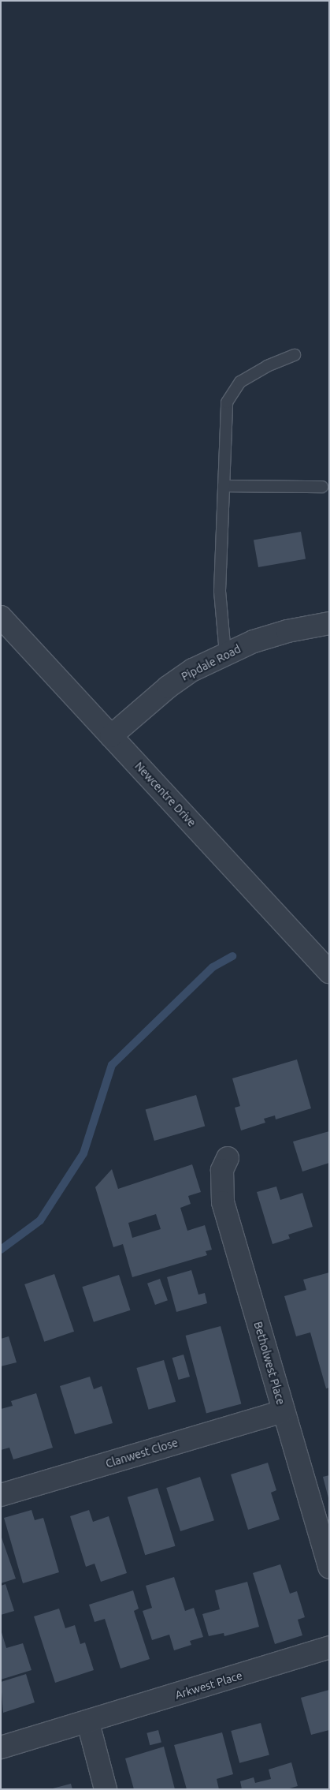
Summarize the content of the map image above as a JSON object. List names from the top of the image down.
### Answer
{
  "streets": {
    "street": [
      "Pipdale Road",
      "Newcentre Drive",
      "Betholwest Place",
      "Clanwest Close",
      "Arkwest Place"
    ]
  },
  "crossings": [
    ["Pipdale Road", "Newcentre Drive"],
    ["Betholwest Place", "Clanwest Close"]
  ]
}
